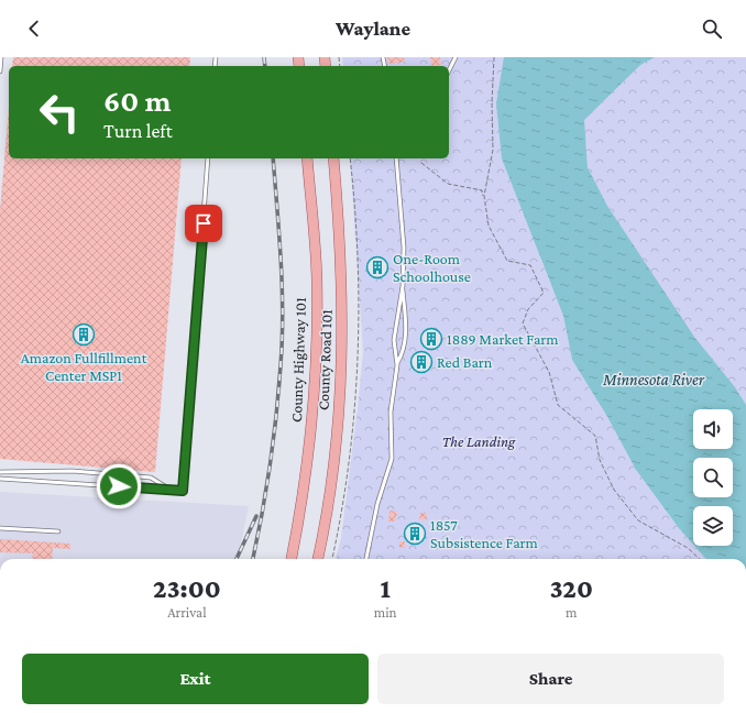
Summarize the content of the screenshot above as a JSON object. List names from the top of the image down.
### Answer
{
  "streets": {
    "main road": ["County Highway 101", "County Road 101"]
  },
  "water": ["Minnesota River"],
  "parks": ["The Landing"],
  "places": {
    "building": [
      "One-Room Schoolhouse",
      "Amazon Fullfillment Center MSP1",
      "1889 Market Farm",
      "Red Barn",
      "1857 Subsistence Farm"
    ]
  },
  "page": {
    "header": "Waylane",
    "turn": ["60 m", "Turn left"],
    "eta": [
      "23:00",
      "Arrival",
      "1",
      "min",
      "320",
      "m"
    ],
    "buttons": ["Exit", "Share"]
  }
}
